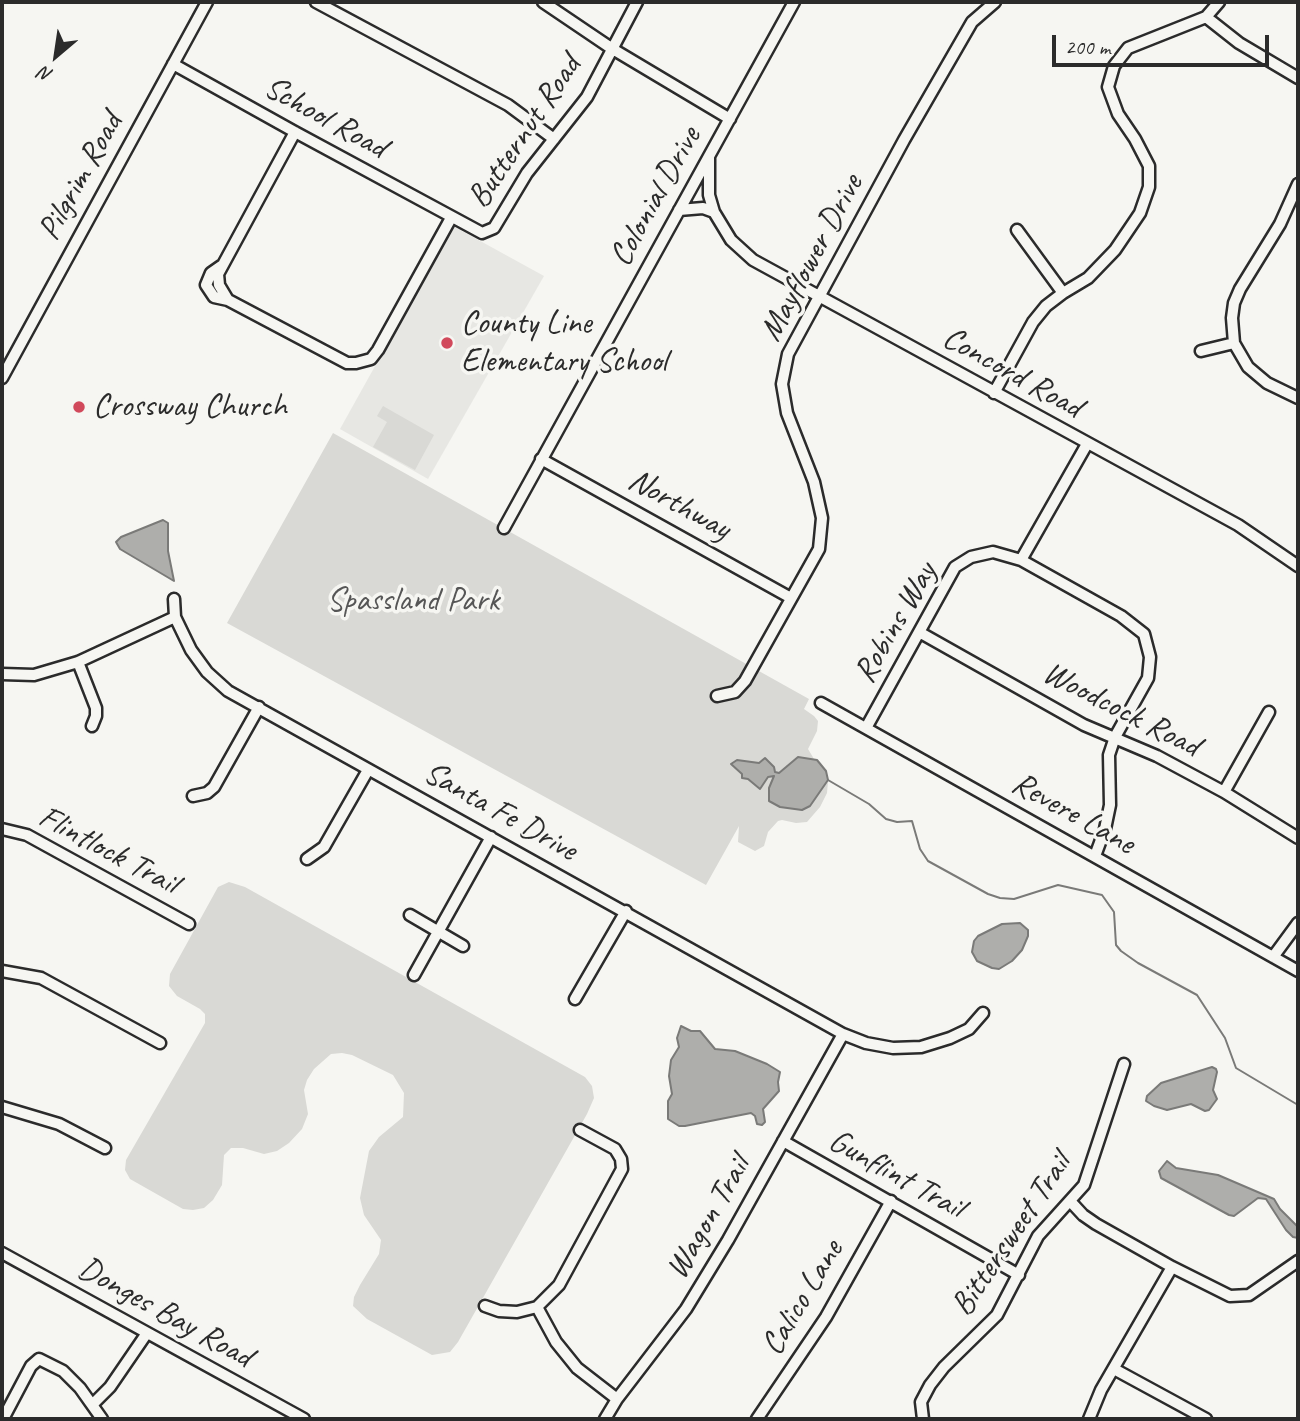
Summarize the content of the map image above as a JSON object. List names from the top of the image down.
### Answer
{
  "streets": {
    "street": [
      "School Road",
      "Butternut Road",
      "Pilgrim Road",
      "Colonial Drive",
      "Mayflower Drive",
      "Concord Road",
      "Northway",
      "Robins Way",
      "Woodcock Road",
      "Santa Fe Drive",
      "Revere Lane",
      "Flintlock Trail",
      "Gunflint Trail",
      "Wagon Trail",
      "Bittersweet Trail",
      "Calico Lane",
      "Donges Bay Road"
    ]
  },
  "crossings": [
    ["School Road", "Butternut Road"],
    ["School Road", "Pilgrim Road"],
    ["Colonial Drive", "Concord Road"],
    ["Colonial Drive", "Northway"],
    ["Mayflower Drive", "Concord Road"],
    ["Mayflower Drive", "Northway"],
    ["Robins Way", "Woodcock Road"],
    ["Robins Way", "Revere Lane"],
    ["Santa Fe Drive", "Wagon Trail"],
    ["Gunflint Trail", "Wagon Trail"],
    ["Gunflint Trail", "Bittersweet Trail"],
    ["Gunflint Trail", "Calico Lane"]
  ],
  "parks": ["Spassland Park"],
  "places": ["County Line Elementary School", "Crossway Church"],
  "scale_bar": "200 m",
  "north": "bottom left"
}
